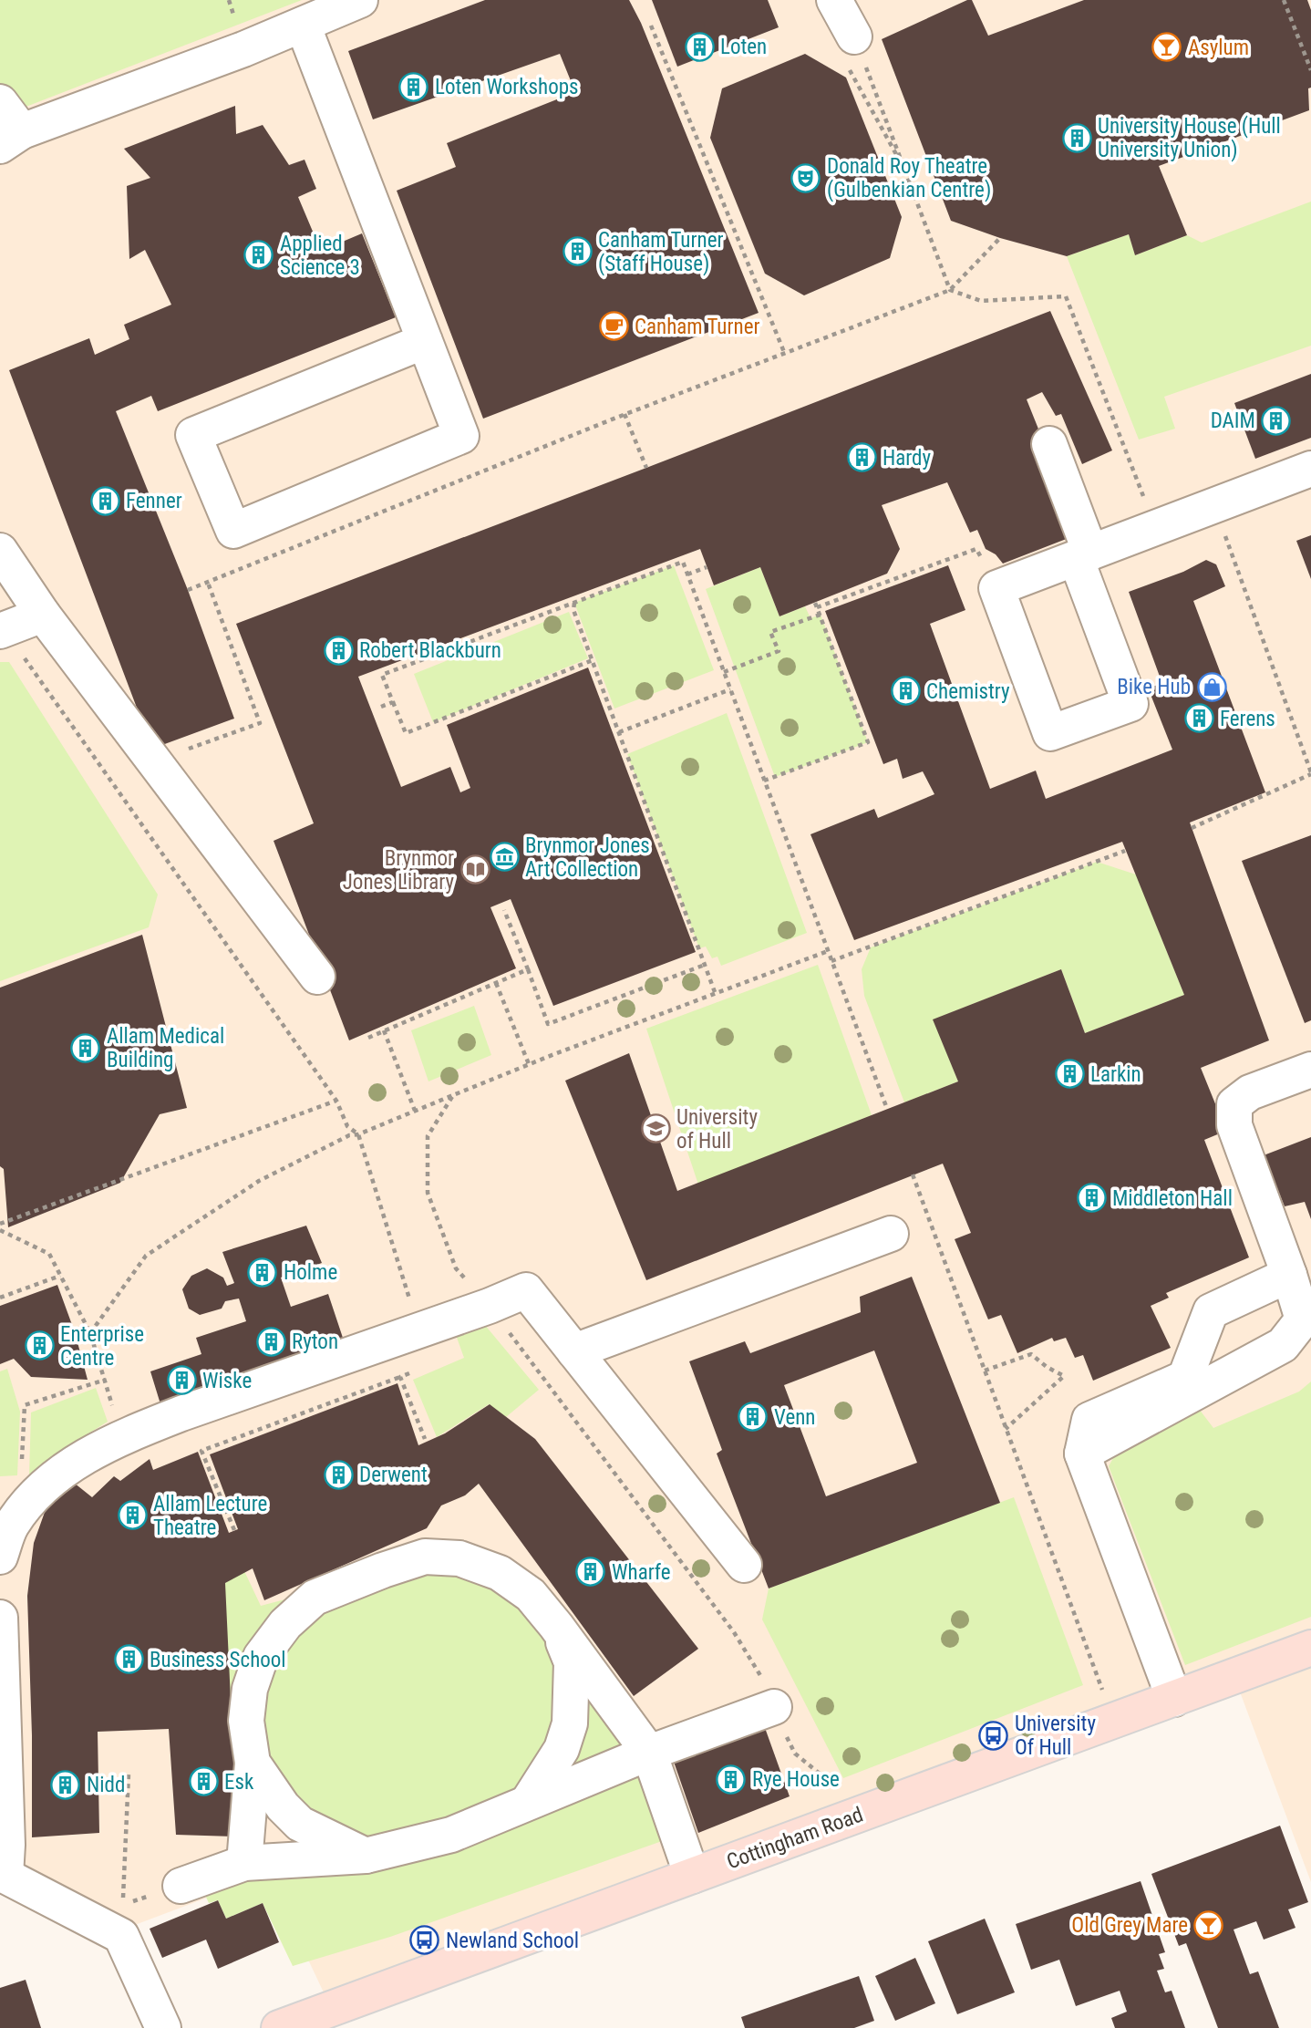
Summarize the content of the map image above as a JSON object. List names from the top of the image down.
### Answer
{
  "streets": {
    "main road": ["Cottingham Road"]
  },
  "places": {
    "building": [
      "Loten",
      "Loten Workshops",
      "University House (Hull University Union)",
      "Canham Turner (Staff House)",
      "Applied Science 3",
      "DAIM",
      "Hardy",
      "Fenner",
      "Robert Blackburn",
      "Chemistry",
      "Ferens",
      "Allam Medical Building",
      "Larkin",
      "Middleton Hall",
      "Holme",
      "Ryton",
      "Enterprise Centre",
      "Wiske",
      "Venn",
      "Derwent",
      "Allam Lecture Theatre",
      "Wharfe",
      "Business School",
      "Rye House",
      "Esk",
      "Nidd"
    ],
    "bar": ["Asylum", "Old Grey Mare"],
    "theatre": ["Donald Roy Theatre (Gulbenkian Centre)"],
    "cafe": ["Canham Turner"],
    "shop": ["Bike Hub"],
    "museum": ["Brynmor Jones Art Collection"],
    "library": ["Brynmor Jones Library"],
    "school or university": ["University of Hull"],
    "bus stop": ["University Of Hull", "Newland School"]
  }
}
